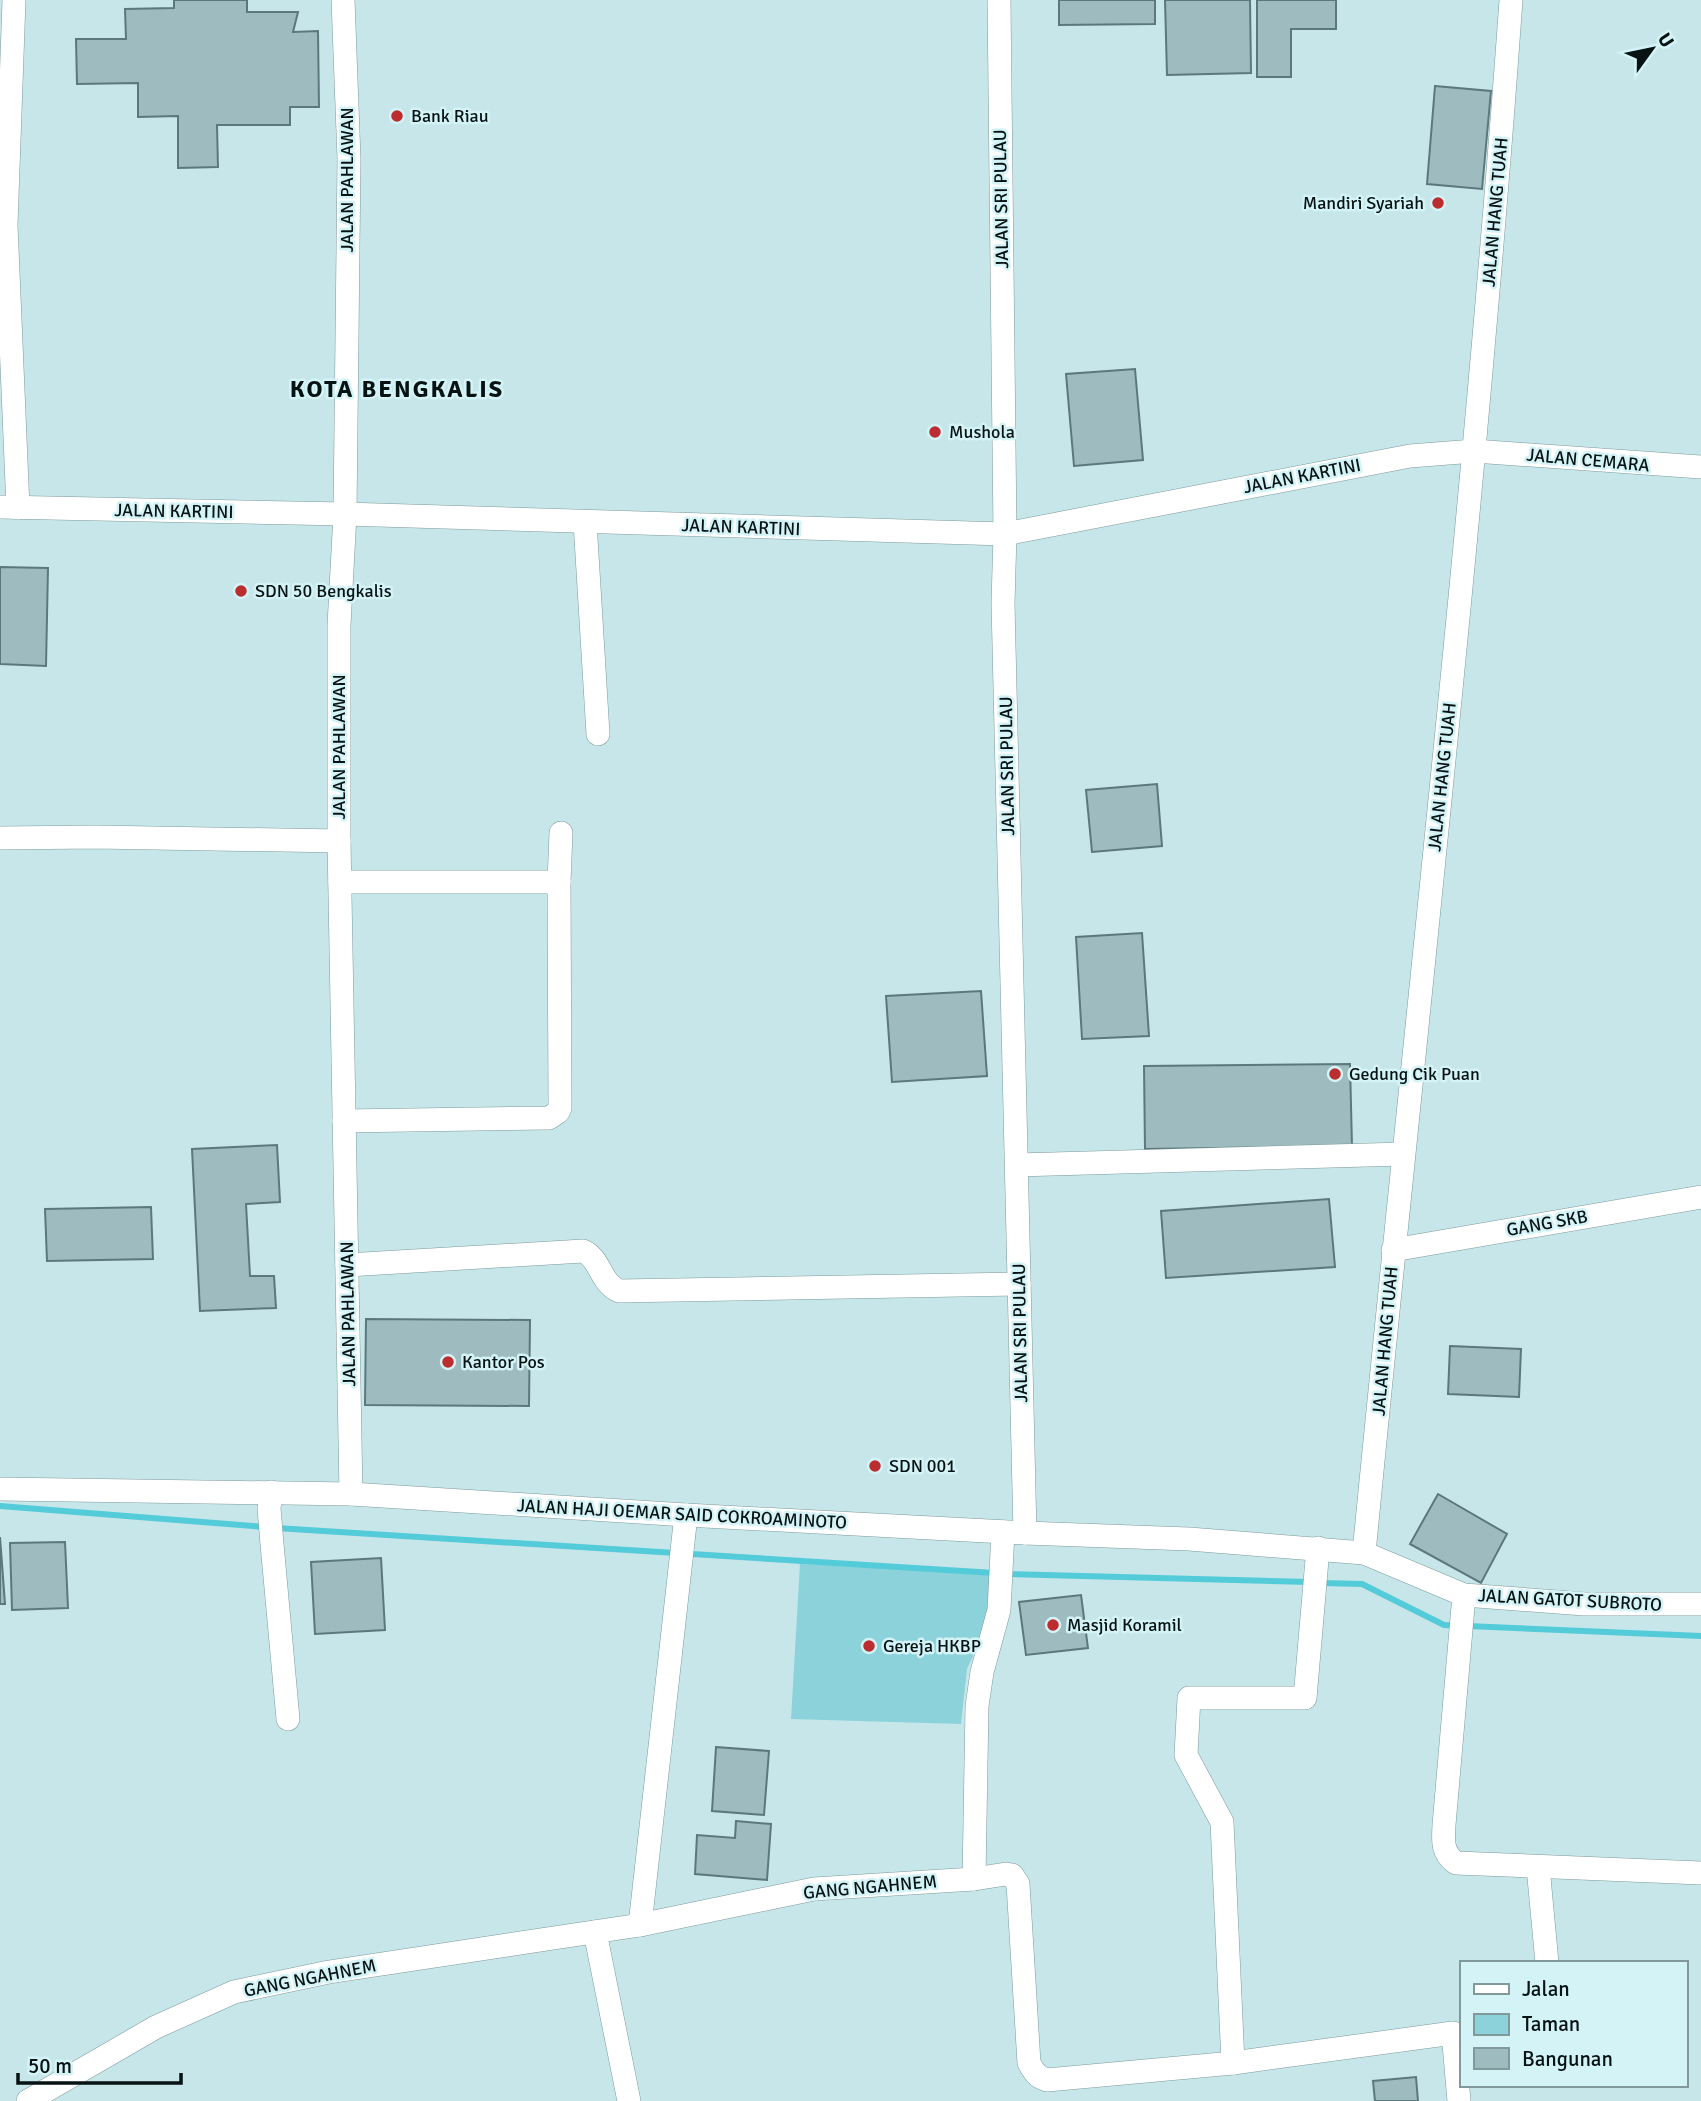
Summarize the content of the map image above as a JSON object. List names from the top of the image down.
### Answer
{
  "streets": {
    "street": [
      "JALAN PAHLAWAN",
      "JALAN SRI PULAU",
      "JALAN HANG TUAH",
      "JALAN CEMARA",
      "JALAN KARTINI",
      "GANG SKB",
      "JALAN HAJI OEMAR SAID COKROAMINOTO",
      "JALAN GATOT SUBROTO",
      "GANG NGAHNEM"
    ]
  },
  "crossings": [
    ["JALAN PAHLAWAN", "JALAN KARTINI"],
    ["JALAN PAHLAWAN", "JALAN HAJI OEMAR SAID COKROAMINOTO"],
    ["JALAN SRI PULAU", "JALAN KARTINI"],
    ["JALAN SRI PULAU", "JALAN HAJI OEMAR SAID COKROAMINOTO"],
    ["JALAN SRI PULAU", "GANG NGAHNEM"],
    ["JALAN HANG TUAH", "JALAN CEMARA"],
    ["JALAN HANG TUAH", "JALAN KARTINI"],
    ["JALAN HANG TUAH", "GANG SKB"],
    ["JALAN HANG TUAH", "JALAN HAJI OEMAR SAID COKROAMINOTO"],
    ["JALAN HANG TUAH", "JALAN GATOT SUBROTO"],
    ["JALAN CEMARA", "JALAN KARTINI"],
    ["JALAN HAJI OEMAR SAID COKROAMINOTO", "JALAN GATOT SUBROTO"]
  ],
  "districts": ["KOTA BENGKALIS"],
  "places": [
    "Bank Riau",
    "Mandiri Syariah",
    "Mushola",
    "SDN 50 Bengkalis",
    "Gedung Cik Puan",
    "Kantor Pos",
    "SDN 001",
    "Masjid Koramil",
    "Gereja HKBP"
  ],
  "legend": ["Jalan", "Taman", "Bangunan"],
  "scale_bar": "50 m",
  "north": "top right"
}
